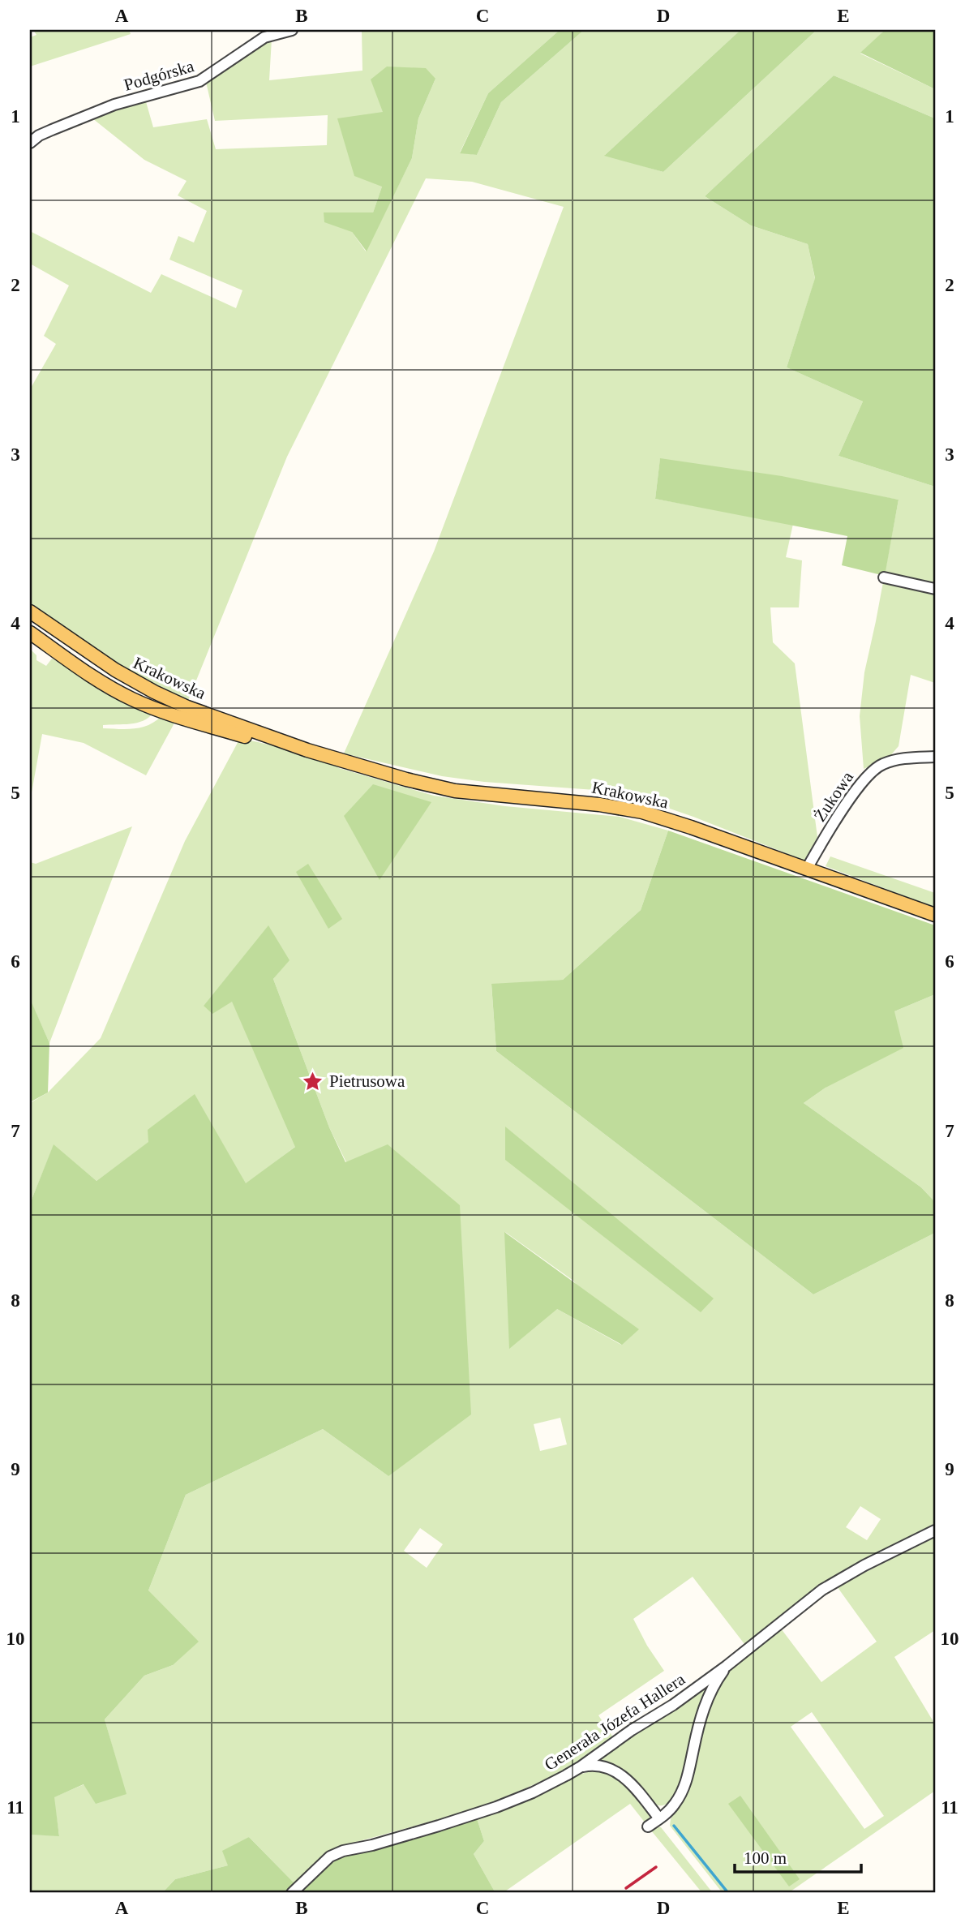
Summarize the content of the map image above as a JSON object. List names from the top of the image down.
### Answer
{
  "streets": {
    "main road": ["Krakowska"],
    "street": ["Podgórska", "Żukowa", "Generała Józefa Hallera"]
  },
  "crossings": [
    ["Krakowska", "Żukowa"]
  ],
  "places": {
    "place": ["Pietrusowa"]
  },
  "scale_bar": "100 m",
  "grid": {
    "columns": [
      "A",
      "B",
      "C",
      "D",
      "E"
    ],
    "rows": [
      "1",
      "2",
      "3",
      "4",
      "5",
      "6",
      "7",
      "8",
      "9",
      "10",
      "11"
    ]
  }
}
